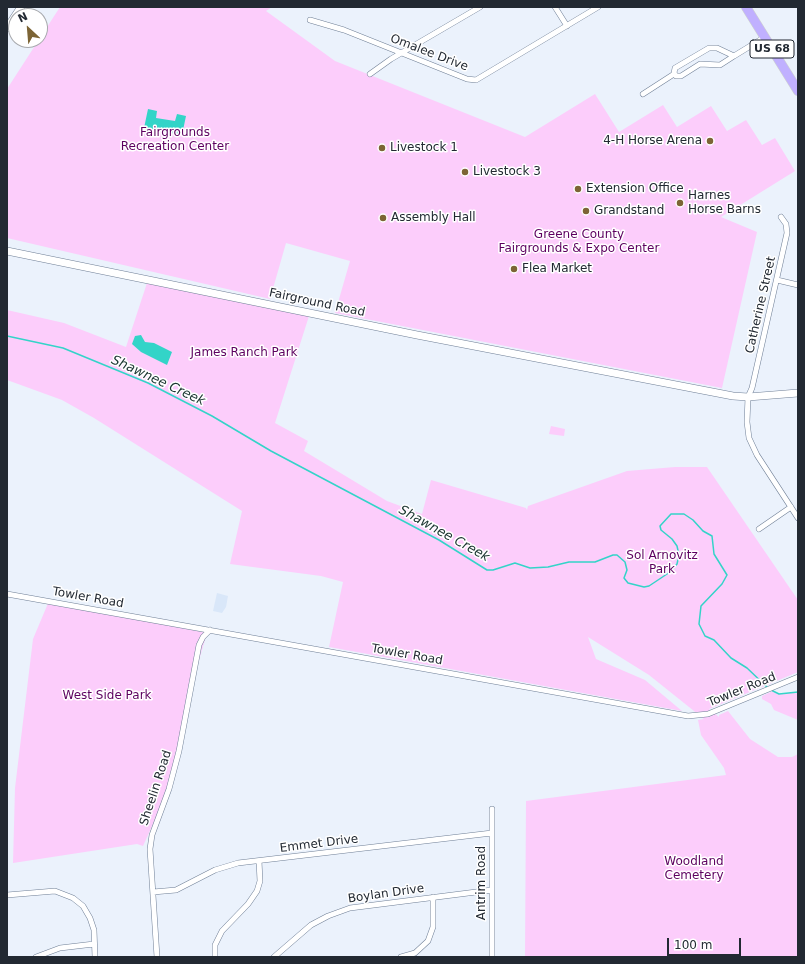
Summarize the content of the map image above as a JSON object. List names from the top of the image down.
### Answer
{
  "streets": {
    "highway": ["US 68"],
    "street": [
      "Omalee Drive",
      "Fairground Road",
      "Catherine Street",
      "Towler Road",
      "Sheelin Road",
      "Emmet Drive",
      "Antrim Road",
      "Boylan Drive"
    ]
  },
  "crossings": [
    ["Fairground Road", "Catherine Street"],
    ["Towler Road", "Sheelin Road"],
    ["Sheelin Road", "Emmet Drive"],
    ["Emmet Drive", "Antrim Road"],
    ["Antrim Road", "Boylan Drive"]
  ],
  "water": ["Shawnee Creek"],
  "parks": [
    "Fairgrounds Recreation Center",
    "Greene County Fairgrounds & Expo Center",
    "James Ranch Park",
    "Sol Arnovitz Park",
    "West Side Park",
    "Woodland Cemetery"
  ],
  "places": [
    "4-H Horse Arena",
    "Livestock 1",
    "Livestock 3",
    "Extension Office",
    "Harnes Horse Barns",
    "Grandstand",
    "Assembly Hall",
    "Flea Market"
  ],
  "scale_bar": "100 m",
  "north": "top left"
}
